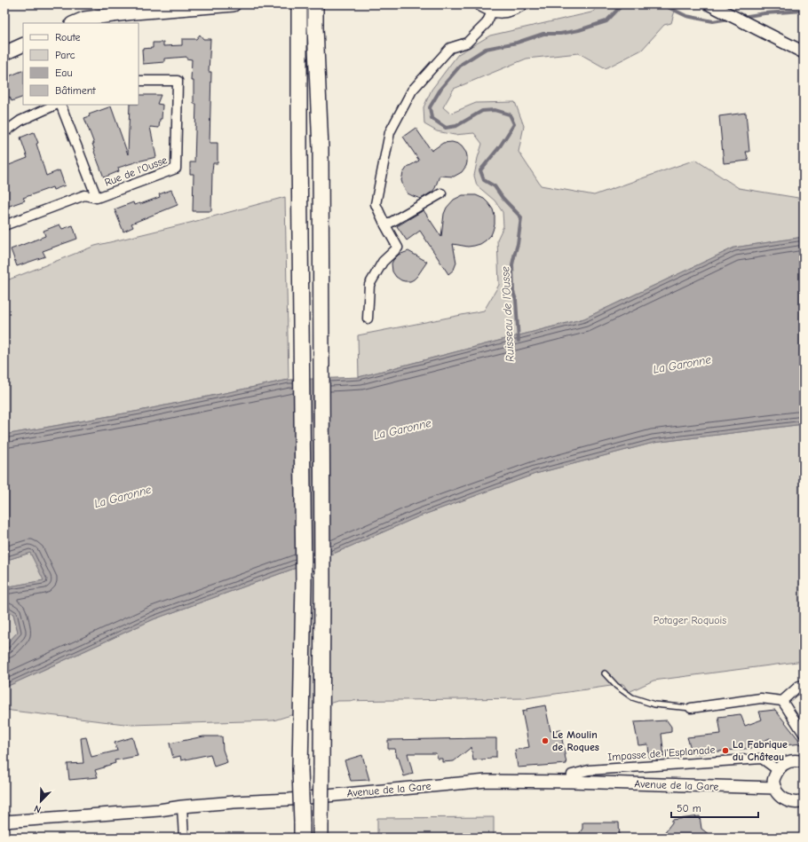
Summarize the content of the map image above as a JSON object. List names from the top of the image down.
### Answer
{
  "streets": {
    "street": ["Rue de l'Ousse", "Impasse de l'Esplanade", "Avenue de la Gare"]
  },
  "crossings": [
    ["Impasse de l'Esplanade", "Avenue de la Gare"]
  ],
  "water": ["Ruisseau de l'Ousse", "La Garonne"],
  "parks": ["Potager Roquois"],
  "places": ["Le Moulin de Roques", "La Fabrique du Château"],
  "legend": [
    "Route",
    "Parc",
    "Eau",
    "Bâtiment"
  ],
  "scale_bar": "50 m",
  "north": "bottom left"
}
